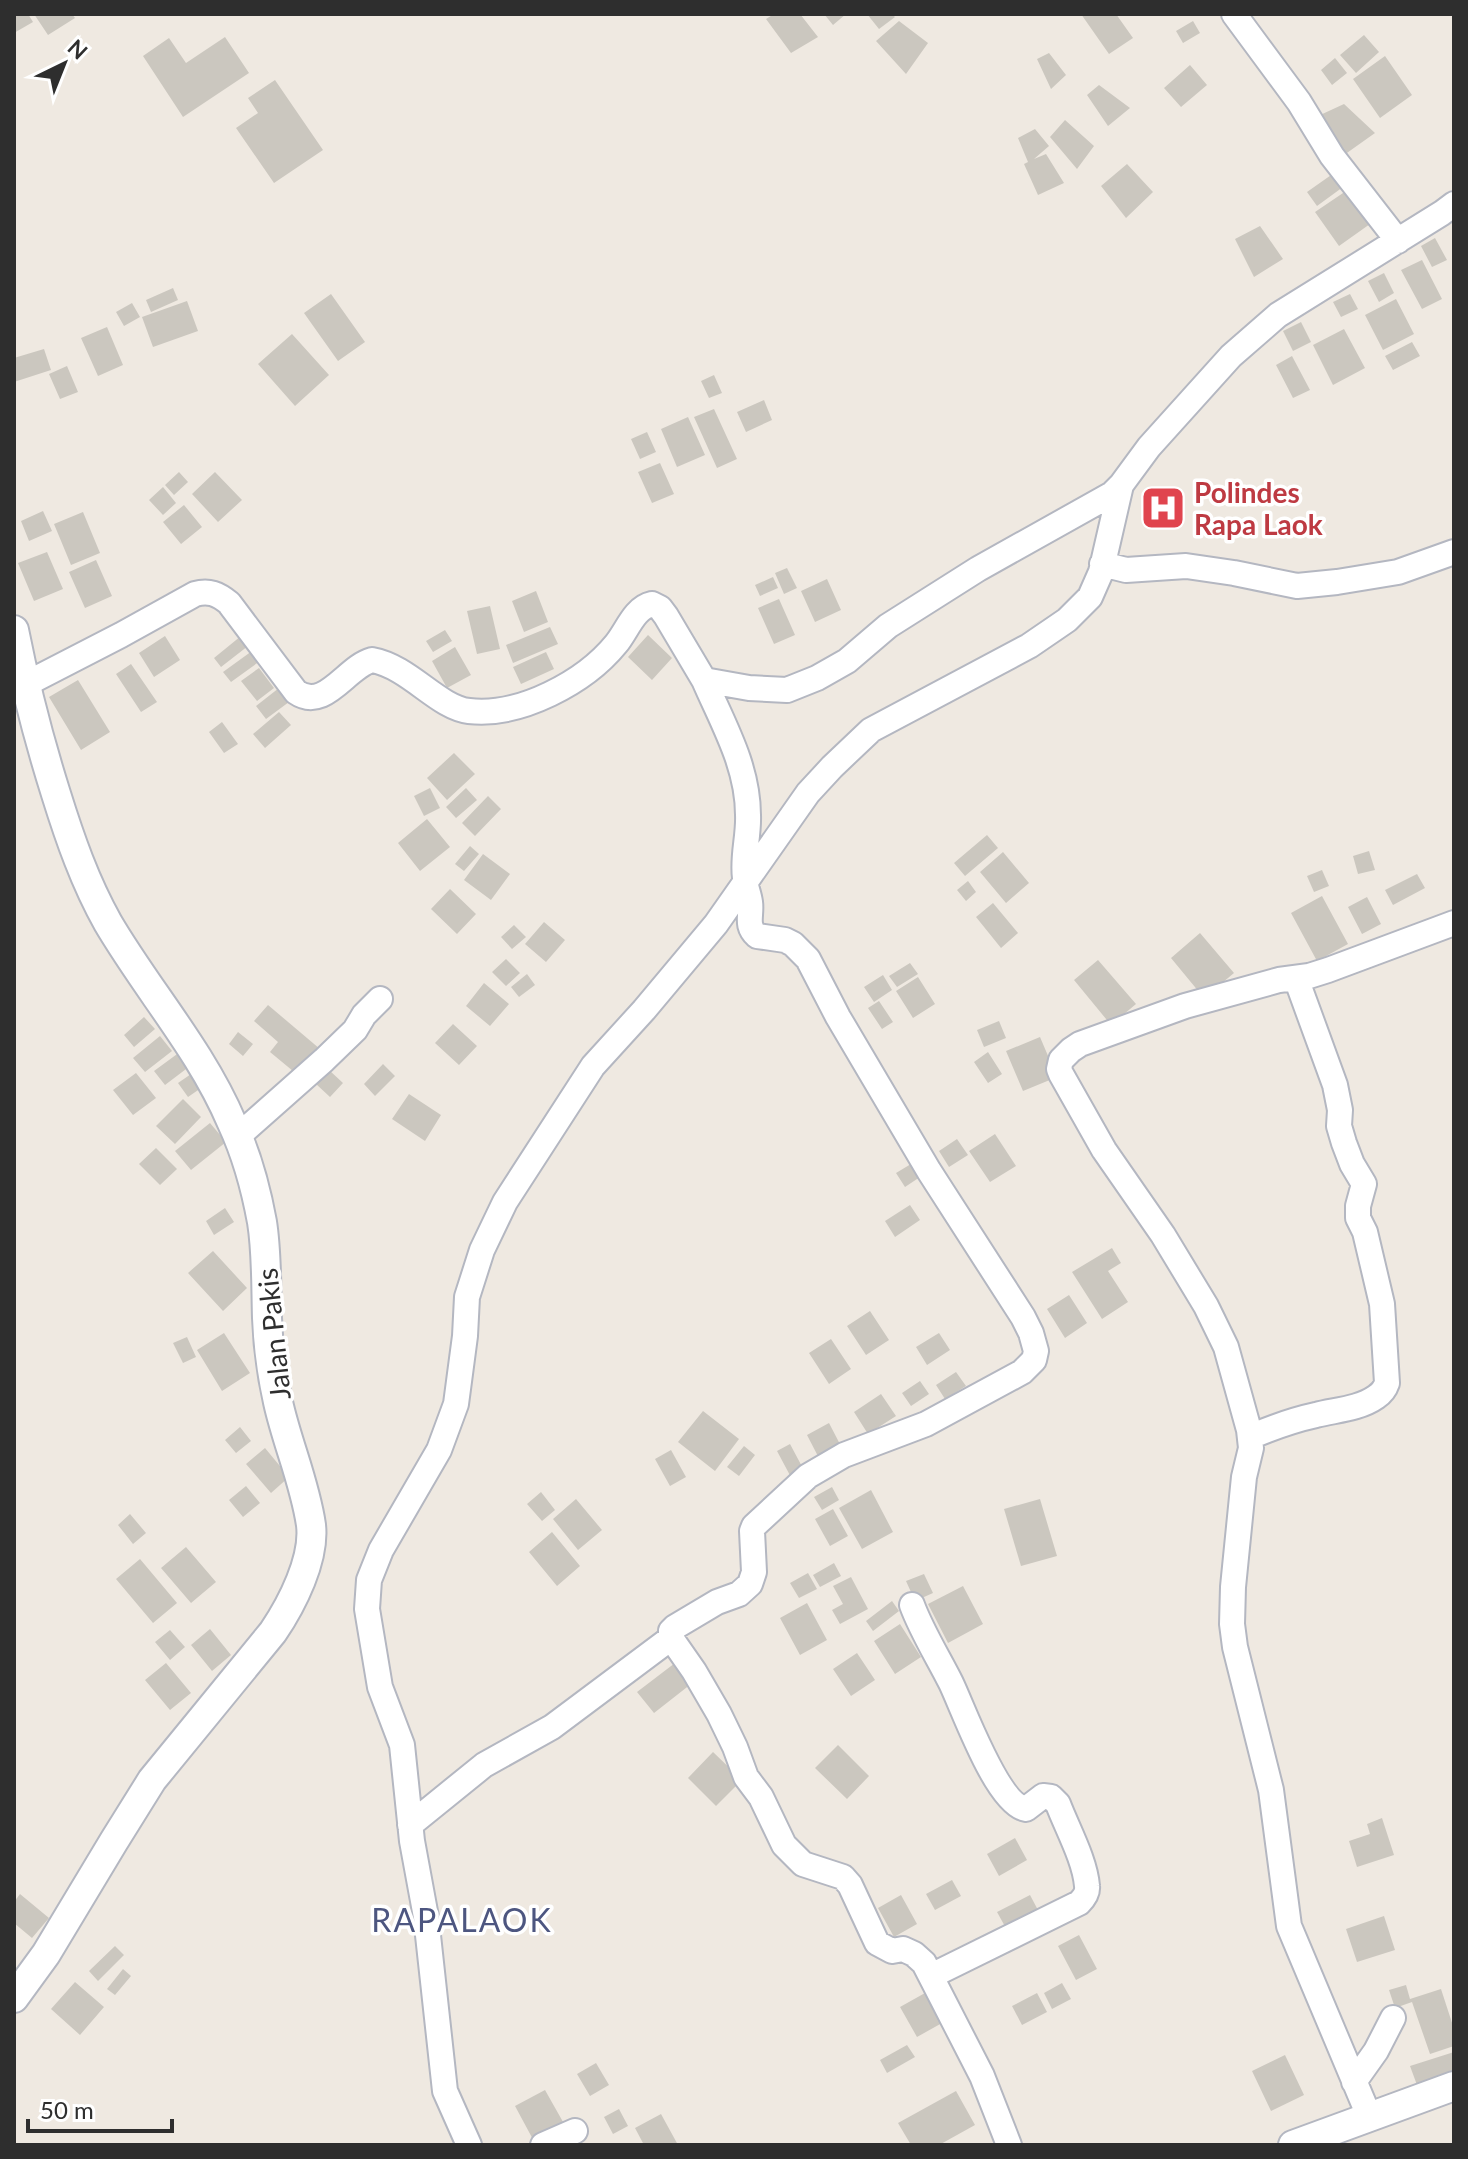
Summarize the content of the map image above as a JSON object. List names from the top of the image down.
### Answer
{
  "streets": {
    "street": ["Jalan Pakis"]
  },
  "districts": ["RAPALAOK"],
  "places": {
    "hospital": ["Polindes Rapa Laok"]
  },
  "scale_bar": "50 m",
  "north": "top right"
}
